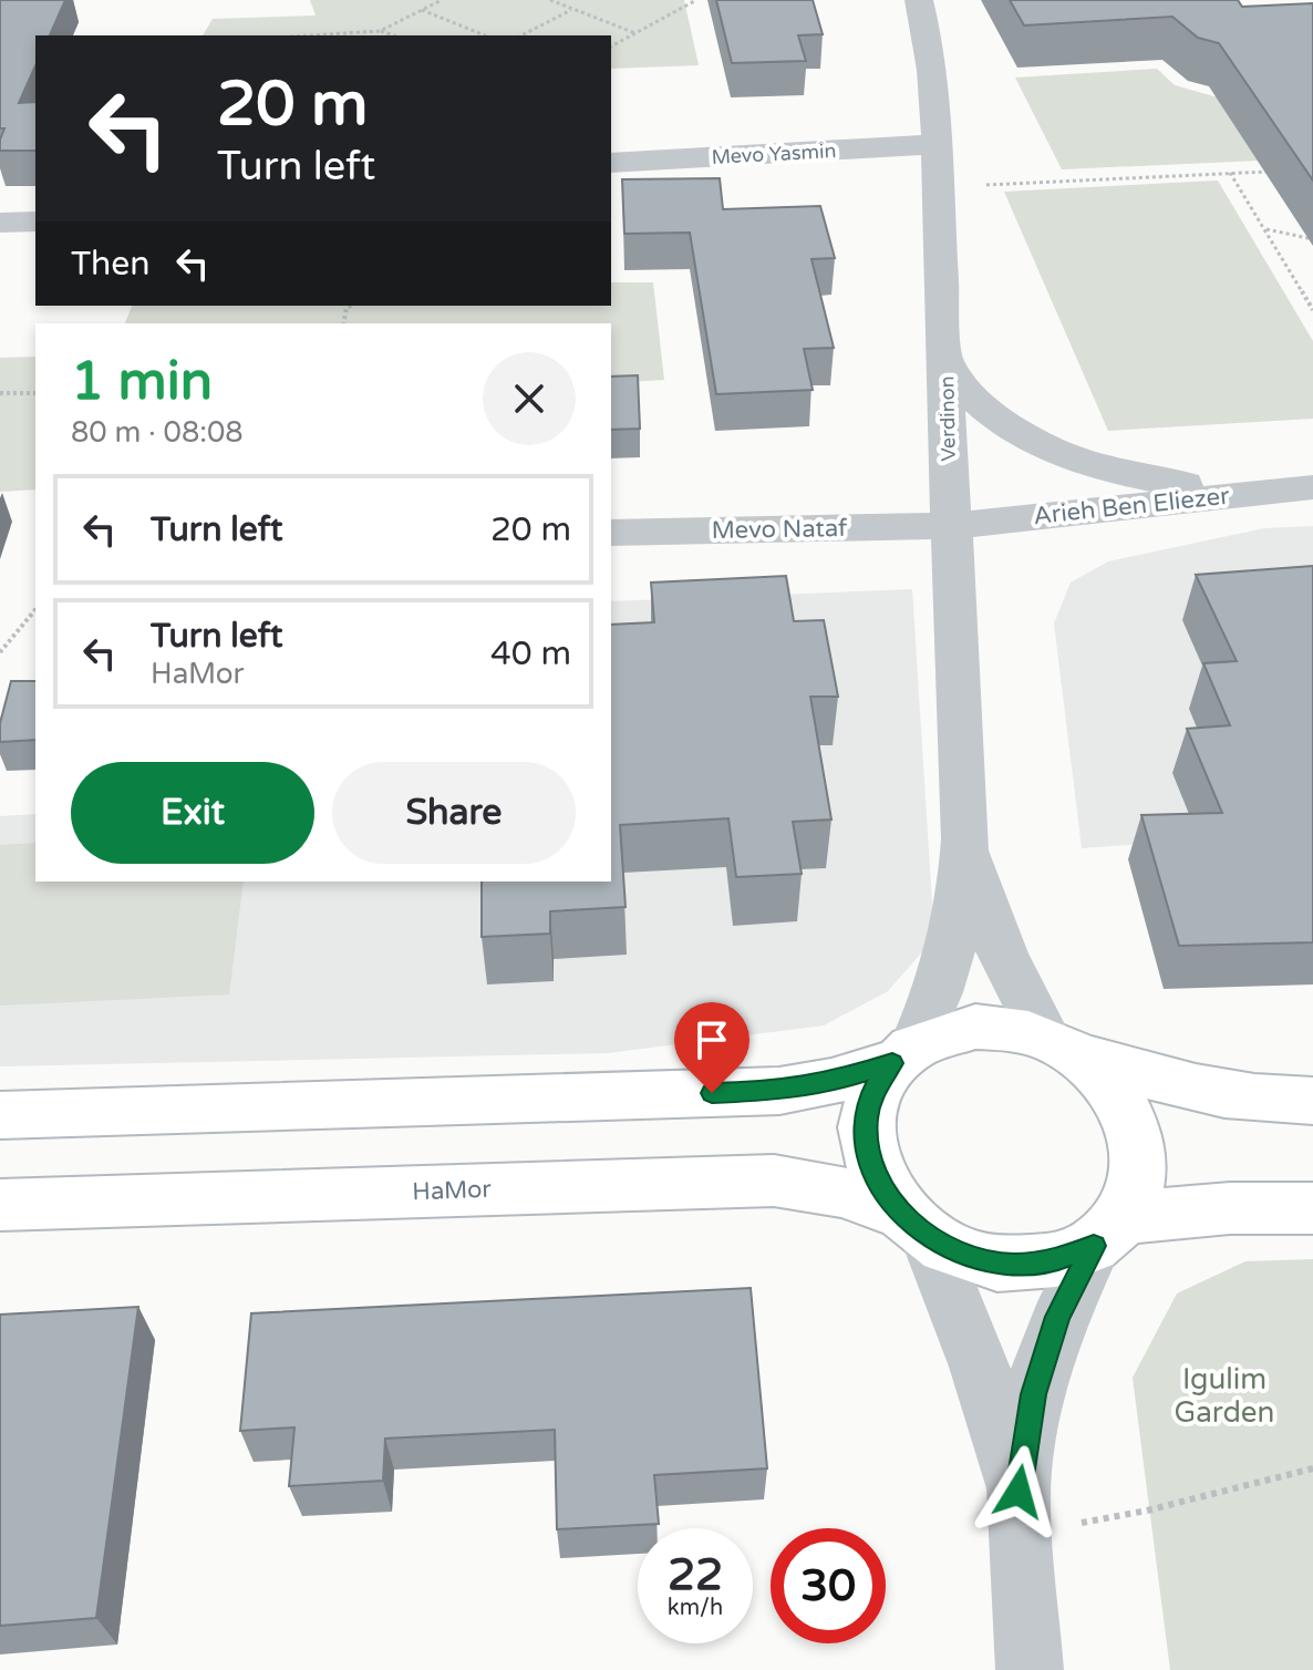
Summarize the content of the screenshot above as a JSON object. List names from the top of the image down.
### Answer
{
  "streets": {
    "street": [
      "Mevo Yasmin",
      "Verdinon",
      "Arieh Ben Eliezer",
      "Mevo Nataf",
      "HaMor"
    ]
  },
  "crossings": [
    ["Mevo Yasmin", "Verdinon"],
    ["Verdinon", "Arieh Ben Eliezer"],
    ["Verdinon", "Mevo Nataf"],
    ["Verdinon", "HaMor"],
    ["Arieh Ben Eliezer", "Mevo Nataf"]
  ],
  "parks": ["Igulim Garden"],
  "page": {
    "turn": ["20 m", "Turn left"],
    "then": "Then",
    "heading": ["1 min", "80 m · 08:08"],
    "list": [
      {
        "name": "Turn left",
        "value": "20 m"
      },
      {
        "name": "Turn left",
        "note": "HaMor",
        "value": "40 m"
      }
    ],
    "buttons": ["Exit", "Share"],
    "speed": "22 km/h",
    "limit": "30"
  }
}
